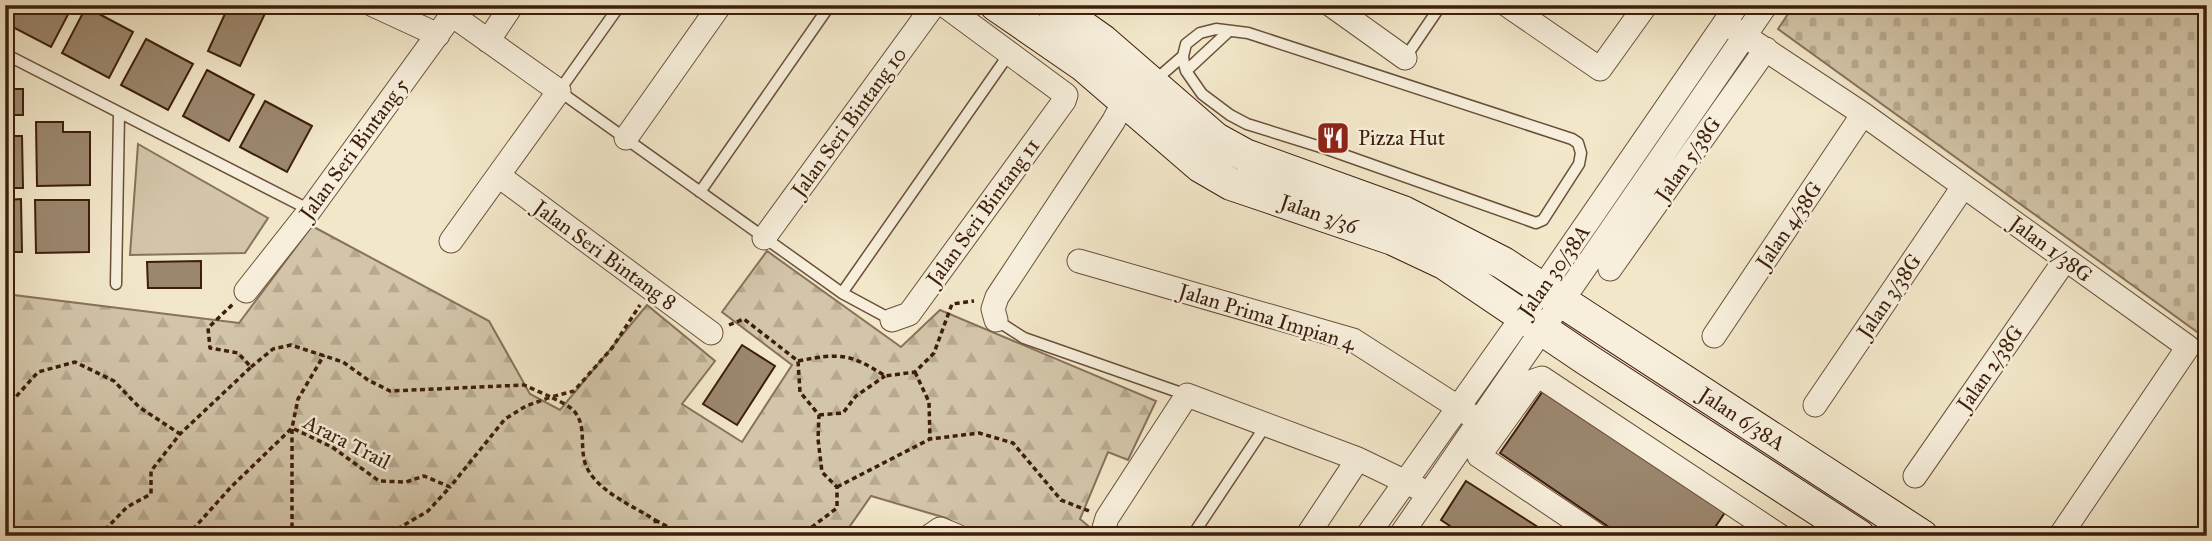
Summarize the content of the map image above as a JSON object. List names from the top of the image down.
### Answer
{
  "streets": {
    "street": [
      "Jalan Seri Bintang 10",
      "Jalan Seri Bintang 5",
      "Jalan 5/38G",
      "Jalan Seri Bintang 11",
      "Jalan 3/36",
      "Jalan 4/38G",
      "Jalan 1/38G",
      "Jalan Seri Bintang 8",
      "Jalan 30/38A",
      "Jalan 3/38G",
      "Jalan Prima Impian 4",
      "Jalan 2/38G",
      "Jalan 6/38A"
    ],
    "path": ["Arara Trail"]
  },
  "crossings": [
    ["Jalan 5/38G", "Jalan 1/38G"],
    ["Jalan 3/36", "Jalan 30/38A"],
    ["Jalan 3/36", "Jalan 6/38A"],
    ["Jalan 4/38G", "Jalan 1/38G"],
    ["Jalan 1/38G", "Jalan 30/38A"],
    ["Jalan 1/38G", "Jalan 3/38G"],
    ["Jalan 1/38G", "Jalan 2/38G"],
    ["Jalan 30/38A", "Jalan Prima Impian 4"],
    ["Jalan 30/38A", "Jalan 6/38A"]
  ],
  "places": {
    "restaurant": ["Pizza Hut"]
  }
}
